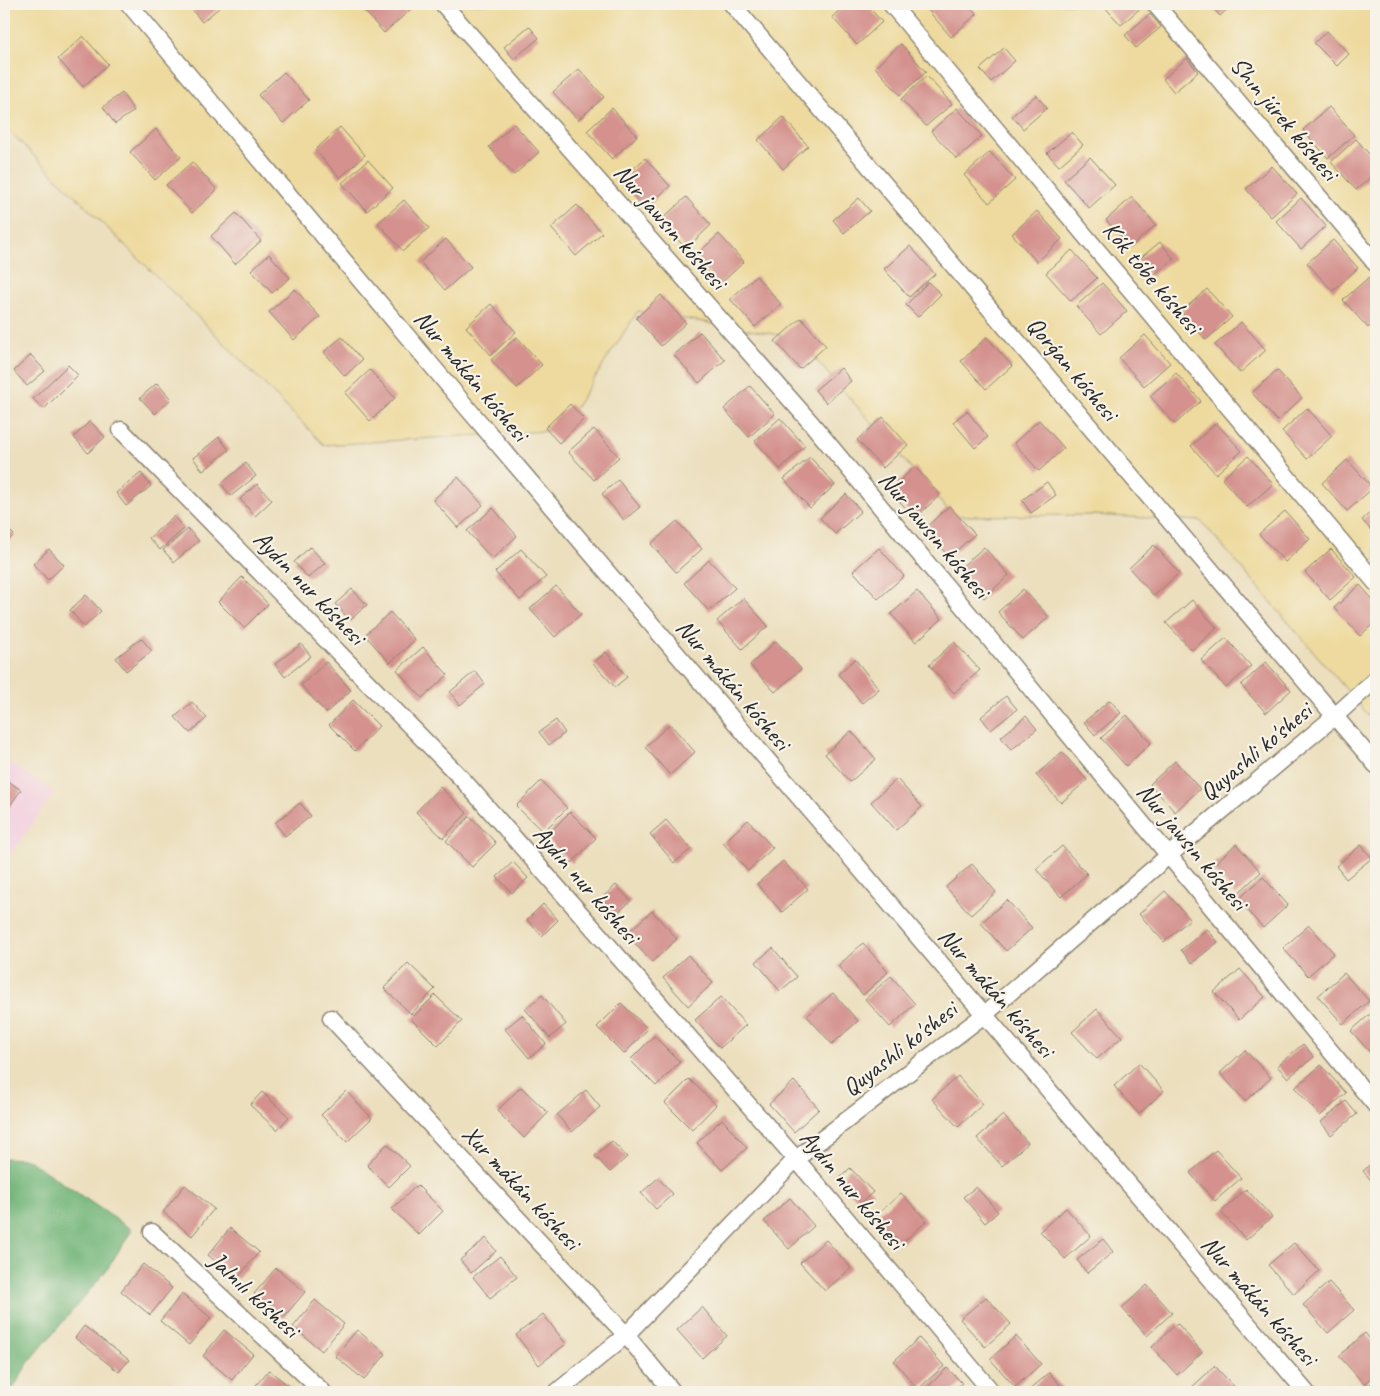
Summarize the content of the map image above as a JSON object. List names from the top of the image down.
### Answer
{
  "streets": {
    "street": [
      "Shın júrek kóshesi",
      "Nur jawsın kóshesi",
      "Kók tóbe kóshesi",
      "Qorǵan kóshesi",
      "Nur mákán kóshesi",
      "Aydın nur kóshesi",
      "Quyashli ko'shesi",
      "Xur mákán kóshesi",
      "Jalnılı kóshesi"
    ]
  },
  "crossings": [
    ["Nur jawsın kóshesi", "Quyashli ko'shesi"],
    ["Qorǵan kóshesi", "Quyashli ko'shesi"],
    ["Nur mákán kóshesi", "Quyashli ko'shesi"],
    ["Aydın nur kóshesi", "Quyashli ko'shesi"],
    ["Quyashli ko'shesi", "Xur mákán kóshesi"]
  ]
}
